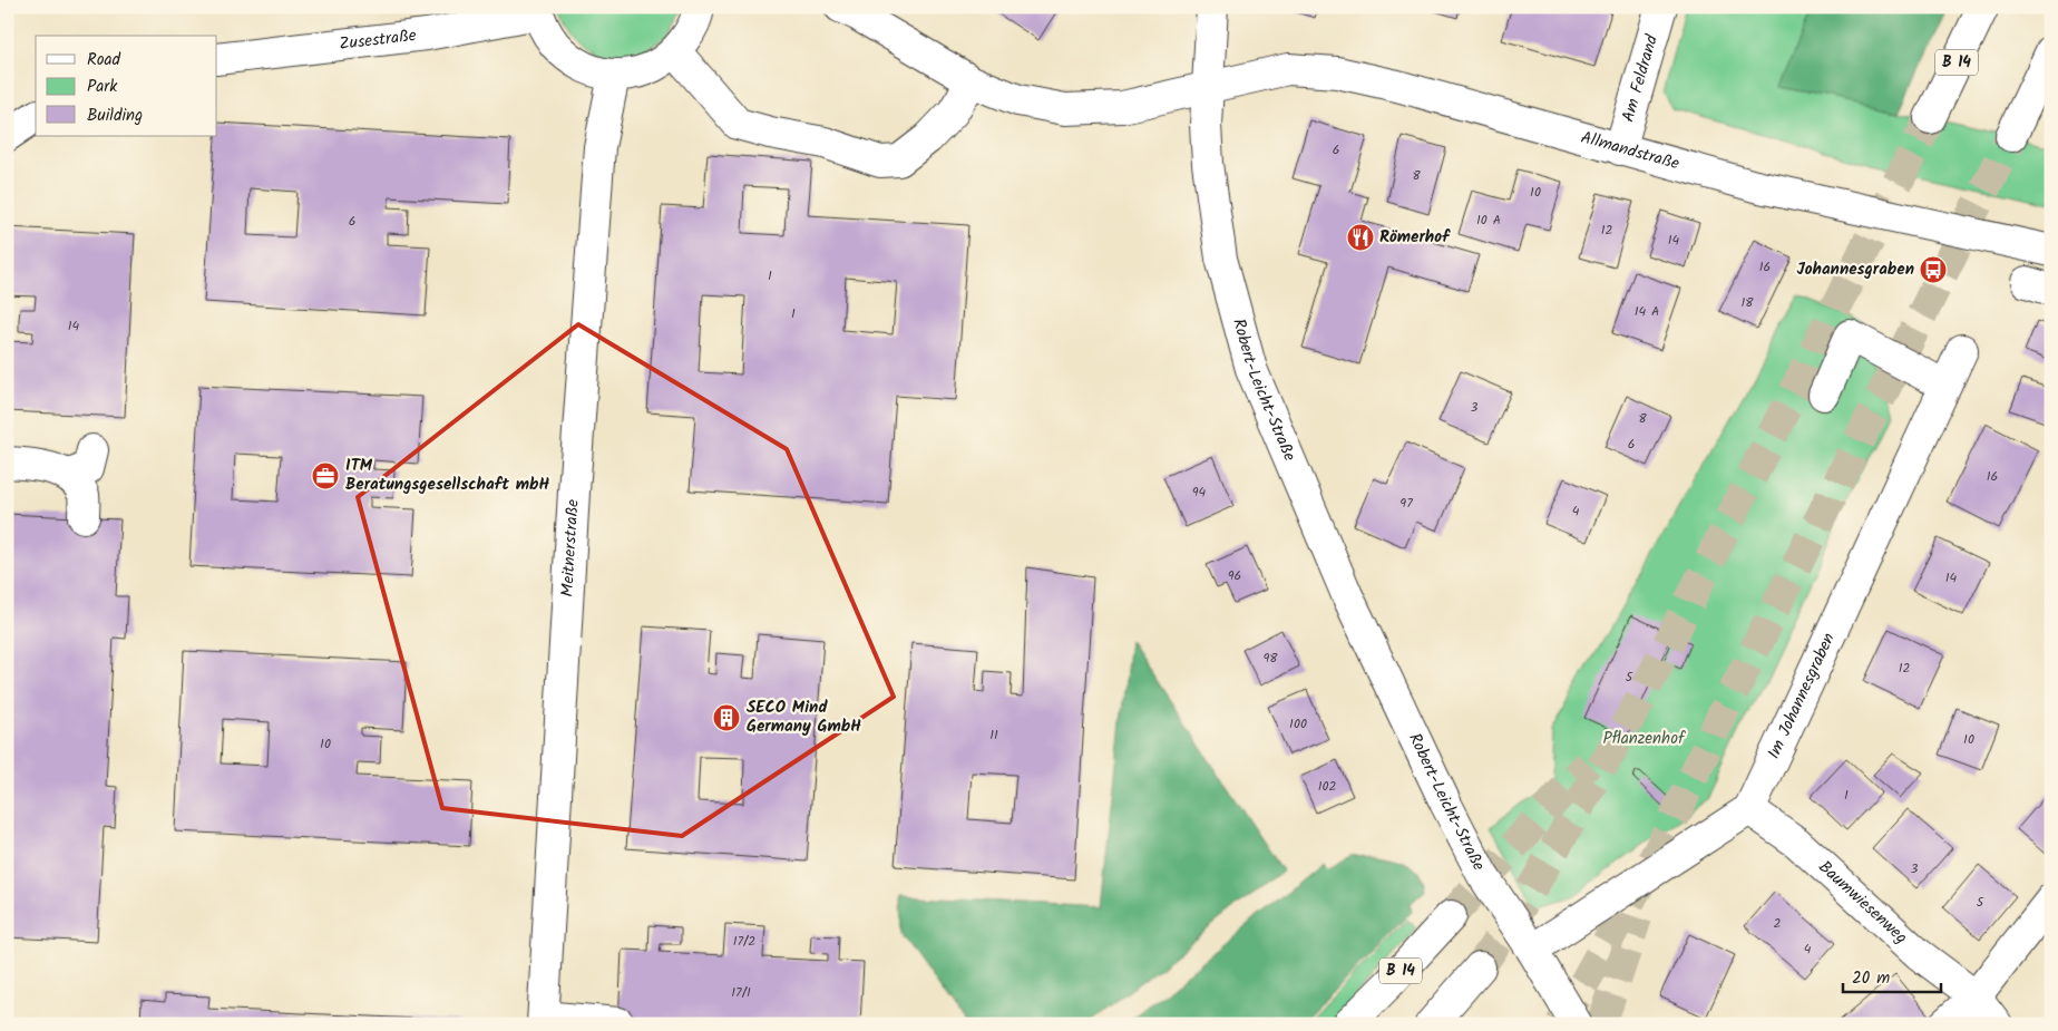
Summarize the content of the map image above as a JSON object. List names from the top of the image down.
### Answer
{
  "streets": {
    "main road": [
      "Zusestraße",
      "B 14",
      "Am Feldrand",
      "Allmandstraße",
      "Robert-Leicht-Straße",
      "Meitnerstraße",
      "Im Johannesgraben",
      "Baumwiesenweg"
    ]
  },
  "crossings": [
    ["Am Feldrand", "Allmandstraße"],
    ["Allmandstraße", "Robert-Leicht-Straße"],
    ["Im Johannesgraben", "Baumwiesenweg"]
  ],
  "parks": ["Pflanzenhof"],
  "places": {
    "restaurant": ["Römerhof"],
    "bus stop": ["Johannesgraben"],
    "office": ["ITM Beratungsgesellschaft mbH"],
    "building": ["SECO Mind Germany GmbH"]
  },
  "house_numbers": [
    "6",
    "8",
    "10",
    "10 A",
    "6",
    "12",
    "14",
    "16",
    "1",
    "18",
    "14 A",
    "1",
    "14",
    "3",
    "8",
    "6",
    "16",
    "94",
    "97",
    "4",
    "96",
    "14",
    "98",
    "12",
    "5",
    "100",
    "11",
    "10",
    "10",
    "102",
    "1",
    "3",
    "5",
    "2",
    "17/2",
    "4",
    "17/1"
  ],
  "legend": ["Road", "Park", "Building"],
  "scale_bar": "20 m"
}
